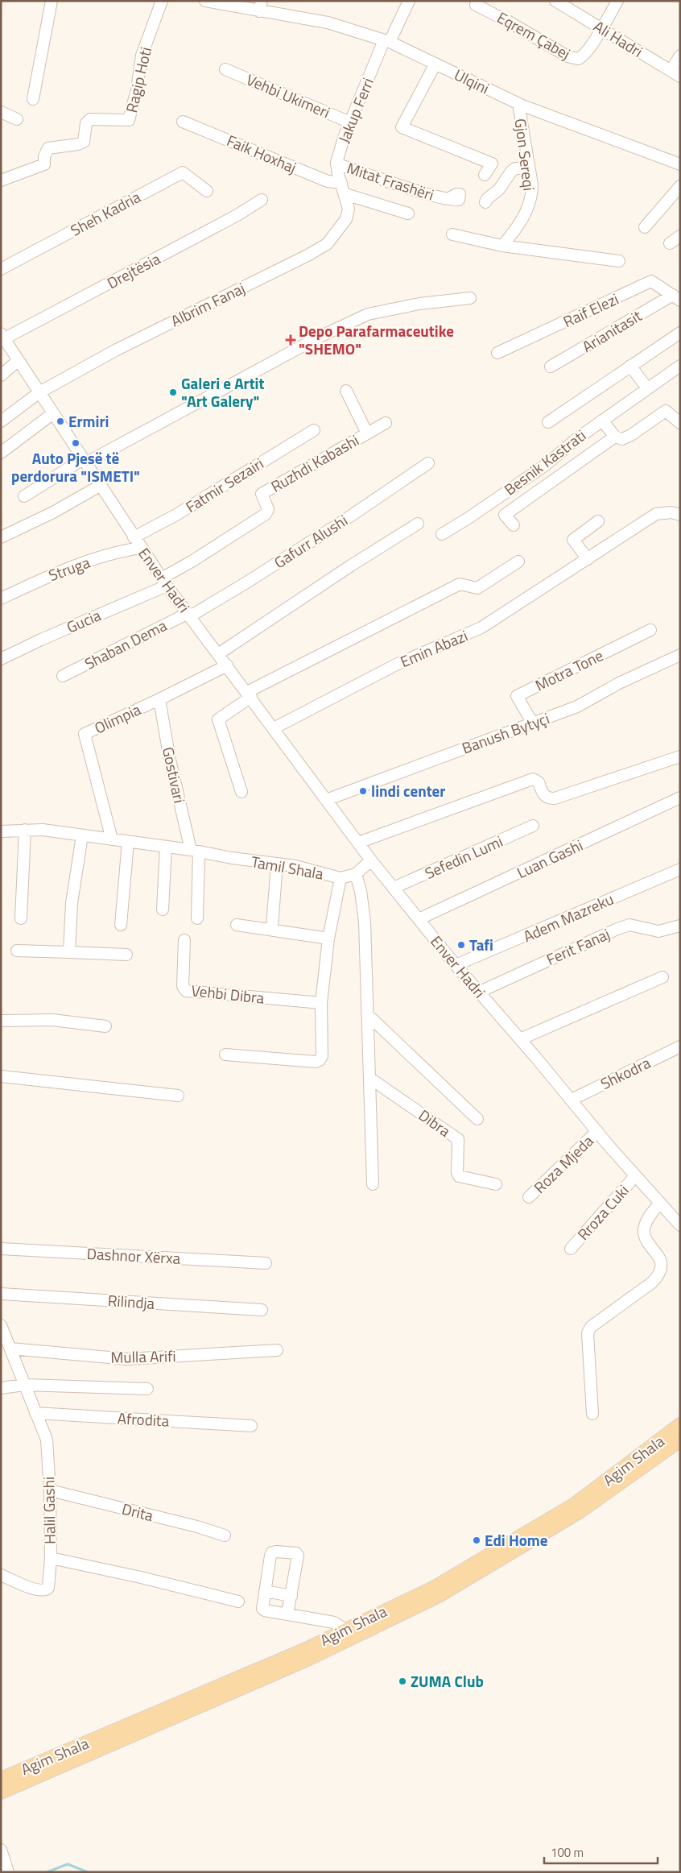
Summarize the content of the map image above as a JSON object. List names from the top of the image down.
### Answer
{
  "streets": {
    "main road": ["Agim Shala"],
    "street": [
      "Eqrem Çabej",
      "Ali Hadri",
      "Ragip Hoti",
      "Ulqini",
      "Vehbi Ukimeri",
      "Jakup Ferri",
      "Faik Hoxhaj",
      "Gjon Sereqi",
      "Mitat Frashëri",
      "Sheh Kadria",
      "Drejtësia",
      "Albrim Fanaj",
      "Raif Elezi",
      "Arianitasit",
      "Besnik Kastrati",
      "Ruzhdi Kabashi",
      "Fatmir Sezairi",
      "Gafurr Alushi",
      "Struga",
      "Enver Hadri",
      "Gucia",
      "Shaban Dema",
      "Emin Abazi",
      "Motra Tone",
      "Olimpia",
      "Banush Bytyçi",
      "Gostivari",
      "Sefedin Lumi",
      "Luan Gashi",
      "Tamil Shala",
      "Adem Mazreku",
      "Ferit Fanaj",
      "Vehbi Dibra",
      "Shkodra",
      "Dibra",
      "Roza Mjeda",
      "Rroza Cuki",
      "Dashnor Xërxa",
      "Rilindja",
      "Mulla Arifi",
      "Afrodita",
      "Halil Gashi",
      "Drita"
    ]
  },
  "crossings": [
    ["Eqrem Çabej", "Ali Hadri"],
    ["Ulqini", "Jakup Ferri"],
    ["Ulqini", "Gjon Sereqi"],
    ["Vehbi Ukimeri", "Jakup Ferri"],
    ["Jakup Ferri", "Faik Hoxhaj"],
    ["Jakup Ferri", "Mitat Frashëri"],
    ["Jakup Ferri", "Albrim Fanaj"],
    ["Faik Hoxhaj", "Albrim Fanaj"],
    ["Drejtësia", "Enver Hadri"],
    ["Albrim Fanaj", "Enver Hadri"],
    ["Raif Elezi", "Arianitasit"],
    ["Ruzhdi Kabashi", "Enver Hadri"],
    ["Ruzhdi Kabashi", "Gucia"],
    ["Fatmir Sezairi", "Enver Hadri"],
    ["Gafurr Alushi", "Enver Hadri"],
    ["Gafurr Alushi", "Shaban Dema"],
    ["Struga", "Enver Hadri"],
    ["Enver Hadri", "Gucia"],
    ["Enver Hadri", "Shaban Dema"],
    ["Enver Hadri", "Emin Abazi"],
    ["Enver Hadri", "Olimpia"],
    ["Enver Hadri", "Banush Bytyçi"],
    ["Enver Hadri", "Sefedin Lumi"],
    ["Enver Hadri", "Luan Gashi"],
    ["Enver Hadri", "Tamil Shala"],
    ["Enver Hadri", "Adem Mazreku"],
    ["Enver Hadri", "Ferit Fanaj"],
    ["Enver Hadri", "Shkodra"],
    ["Enver Hadri", "Roza Mjeda"],
    ["Enver Hadri", "Rroza Cuki"],
    ["Motra Tone", "Banush Bytyçi"],
    ["Olimpia", "Gostivari"],
    ["Olimpia", "Tamil Shala"],
    ["Gostivari", "Tamil Shala"],
    ["Mulla Arifi", "Halil Gashi"],
    ["Afrodita", "Halil Gashi"],
    ["Halil Gashi", "Drita"]
  ],
  "places": {
    "health": ["Depo Parafarmaceutike \"SHEMO\""],
    "other": [
      "Galeri e Artit \"Art Galery\"",
      "Ermiri",
      "Auto Pjesë të perdorura \"ISMETI\"",
      "lindi center",
      "Tafi",
      "Edi Home",
      "ZUMA Club"
    ]
  },
  "scale_bar": "100 m"
}
